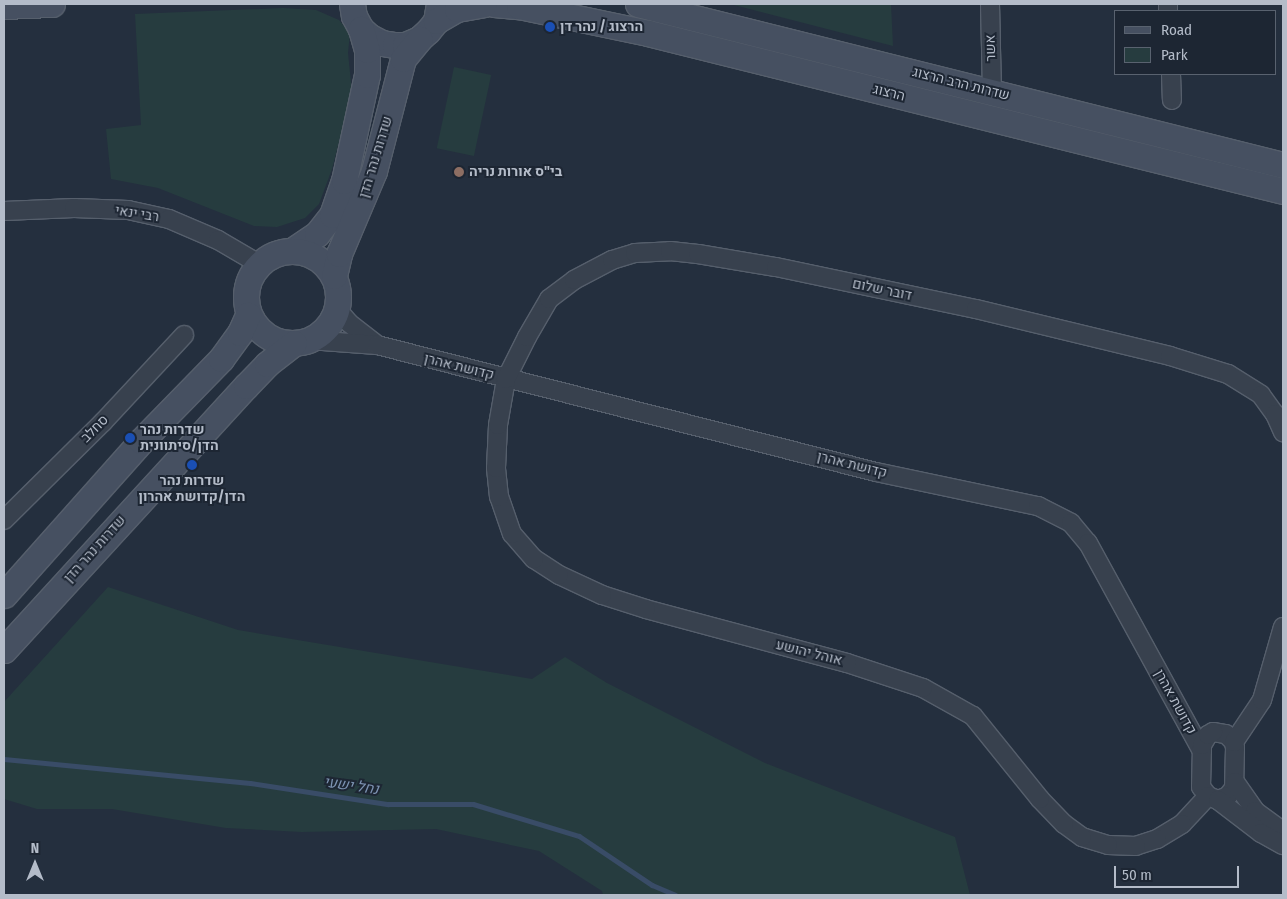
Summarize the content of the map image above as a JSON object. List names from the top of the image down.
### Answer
{
  "streets": {
    "main road": ["שדרות הרב הרצוג", "הרצוג", "שדרות נהר הדן"],
    "street": [
      "אשר",
      "רבי ינאי",
      "דובר שלום",
      "קדושת אהרן",
      "סחלב",
      "אוהל יהושע"
    ]
  },
  "crossings": [
    ["אשר", "שדרות הרב הרצוג"],
    ["שדרות נהר הדן", "רבי ינאי"],
    ["שדרות נהר הדן", "קדושת אהרן"],
    ["רבי ינאי", "קדושת אהרן"],
    ["דובר שלום", "קדושת אהרן"],
    ["דובר שלום", "אוהל יהושע"],
    ["קדושת אהרן", "אוהל יהושע"]
  ],
  "water": ["נחל ישעי"],
  "places": [
    "הרצוג / נהר דן",
    "בי\"ס אורות נריה",
    "שדרות נהר הדן/סיתוונית",
    "שדרות נהר הדן/קדושת אהרון"
  ],
  "legend": ["Road", "Park"],
  "scale_bar": "50 m",
  "north": "top"
}
